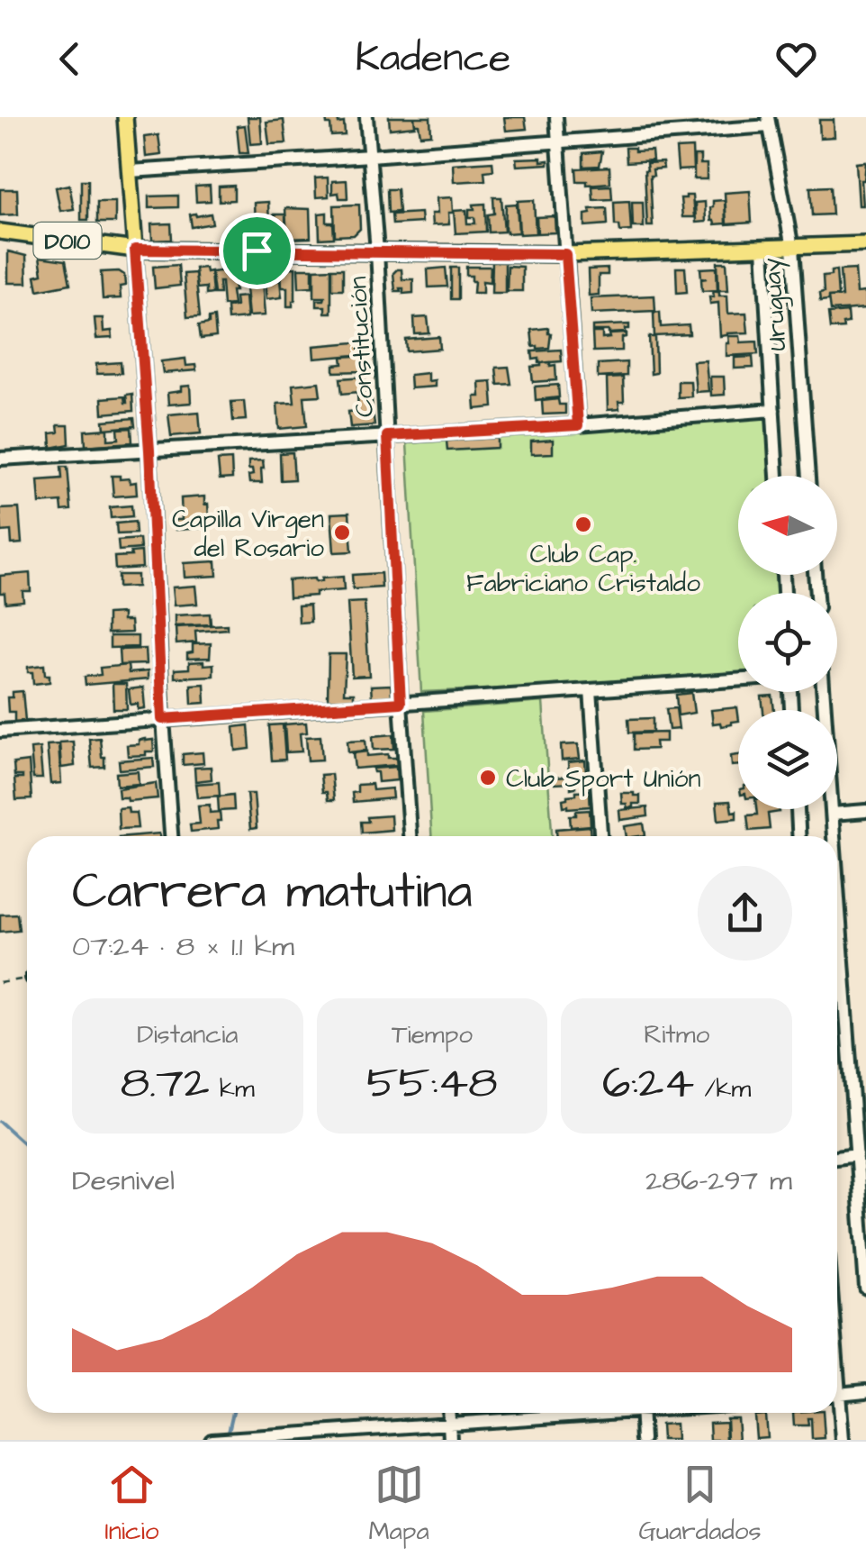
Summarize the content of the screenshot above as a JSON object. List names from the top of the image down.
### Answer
{
  "streets": {
    "main road": ["D010"],
    "street": ["Uruguay", "Constitución"]
  },
  "crossings": [
    ["D010", "Uruguay"],
    ["D010", "Constitución"]
  ],
  "places": ["Club Cap. Fabriciano Cristaldo", "Capilla Virgen del Rosario", "Club Sport Unión"],
  "north": "left",
  "page": {
    "header": "Kadence",
    "heading": ["Carrera matutina", "07:24 · 8 × 1.1 km"],
    "stats": [
      ["Distancia", "8.72 km"],
      ["Tiempo", "55:48"],
      ["Ritmo", "6:24 /km"]
    ],
    "chart": ["Desnivel", "286–297 m"],
    "tabs": ["Inicio", "Mapa", "Guardados"]
  }
}
